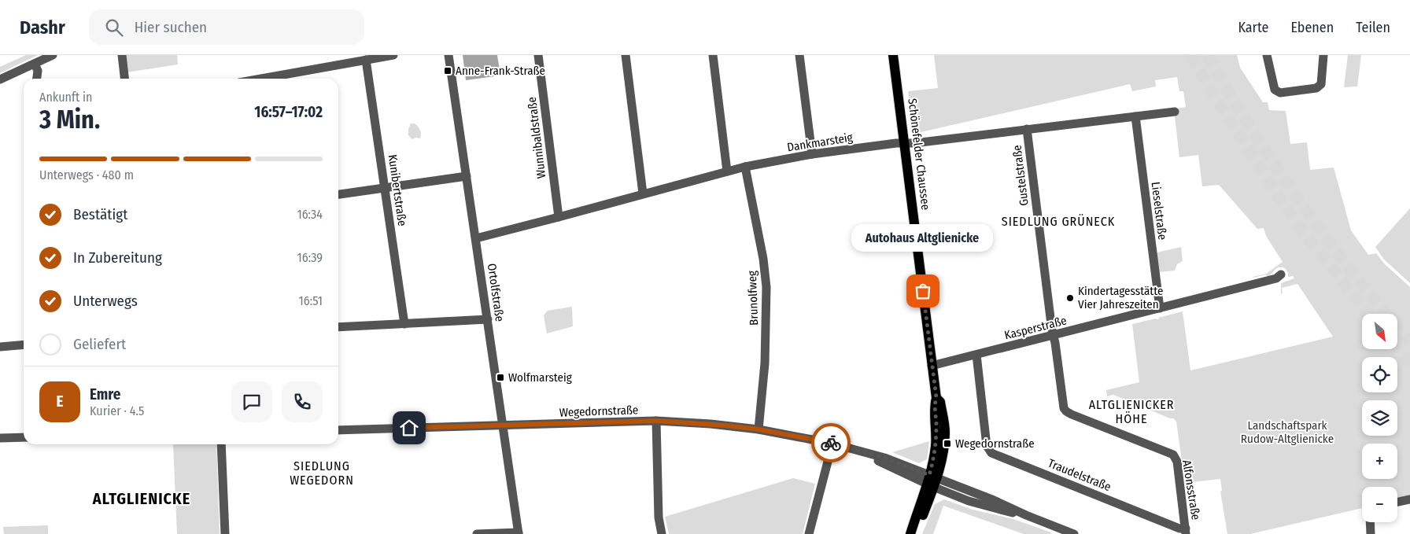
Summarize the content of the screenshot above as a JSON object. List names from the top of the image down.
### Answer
{
  "streets": {
    "main road": ["Schönefelder Chaussee"],
    "street": [
      "Wunnibaldstraße",
      "Dankmarsteig",
      "Gustelstraße",
      "Kunibertstraße",
      "Lieselstraße",
      "Ortolfstraße",
      "Brunolfweg",
      "Kasperstraße",
      "Wegedornstraße",
      "Traudelstraße",
      "Alfonsstraße"
    ]
  },
  "crossings": [
    ["Wunnibaldstraße", "Dankmarsteig"],
    ["Dankmarsteig", "Schönefelder Chaussee"],
    ["Dankmarsteig", "Gustelstraße"],
    ["Dankmarsteig", "Lieselstraße"],
    ["Dankmarsteig", "Ortolfstraße"],
    ["Dankmarsteig", "Brunolfweg"],
    ["Schönefelder Chaussee", "Kasperstraße"],
    ["Schönefelder Chaussee", "Wegedornstraße"],
    ["Gustelstraße", "Kasperstraße"],
    ["Gustelstraße", "Alfonsstraße"],
    ["Lieselstraße", "Kasperstraße"],
    ["Ortolfstraße", "Wegedornstraße"],
    ["Brunolfweg", "Wegedornstraße"],
    ["Kasperstraße", "Traudelstraße"],
    ["Kasperstraße", "Alfonsstraße"],
    ["Traudelstraße", "Alfonsstraße"]
  ],
  "districts": [
    "SIEDLUNG GRÜNECK",
    "ALTGLIENICKER HÖHE",
    "SIEDLUNG WEGEDORN",
    "ALTGLIENICKE"
  ],
  "parks": ["Landschaftspark Rudow-Altglienicke"],
  "places": {
    "transit": ["Anne-Frank-Straße", "Wolfmarsteig", "Wegedornstraße"],
    "other": ["Autohaus Altglienicke", "Kindertagesstätte Vier Jahreszeiten"]
  },
  "north": "bottom right",
  "page": {
    "header": "Dashr",
    "search": "Hier suchen",
    "nav": ["Karte", "Ebenen", "Teilen"],
    "heading": ["3 Min.", "Ankunft in", "16:57–17:02"],
    "panel": ["Emre", "Kurier · 4.5"],
    "bar": "Unterwegs · 480 m",
    "list": [
      ["Bestätigt", "16:34"],
      ["In Zubereitung", "16:39"],
      ["Unterwegs", "16:51"],
      "Geliefert"
    ],
    "bubble": "Autohaus Altglienicke",
    "map_buttons": ["+", "−"],
    "round": "E"
  }
}
